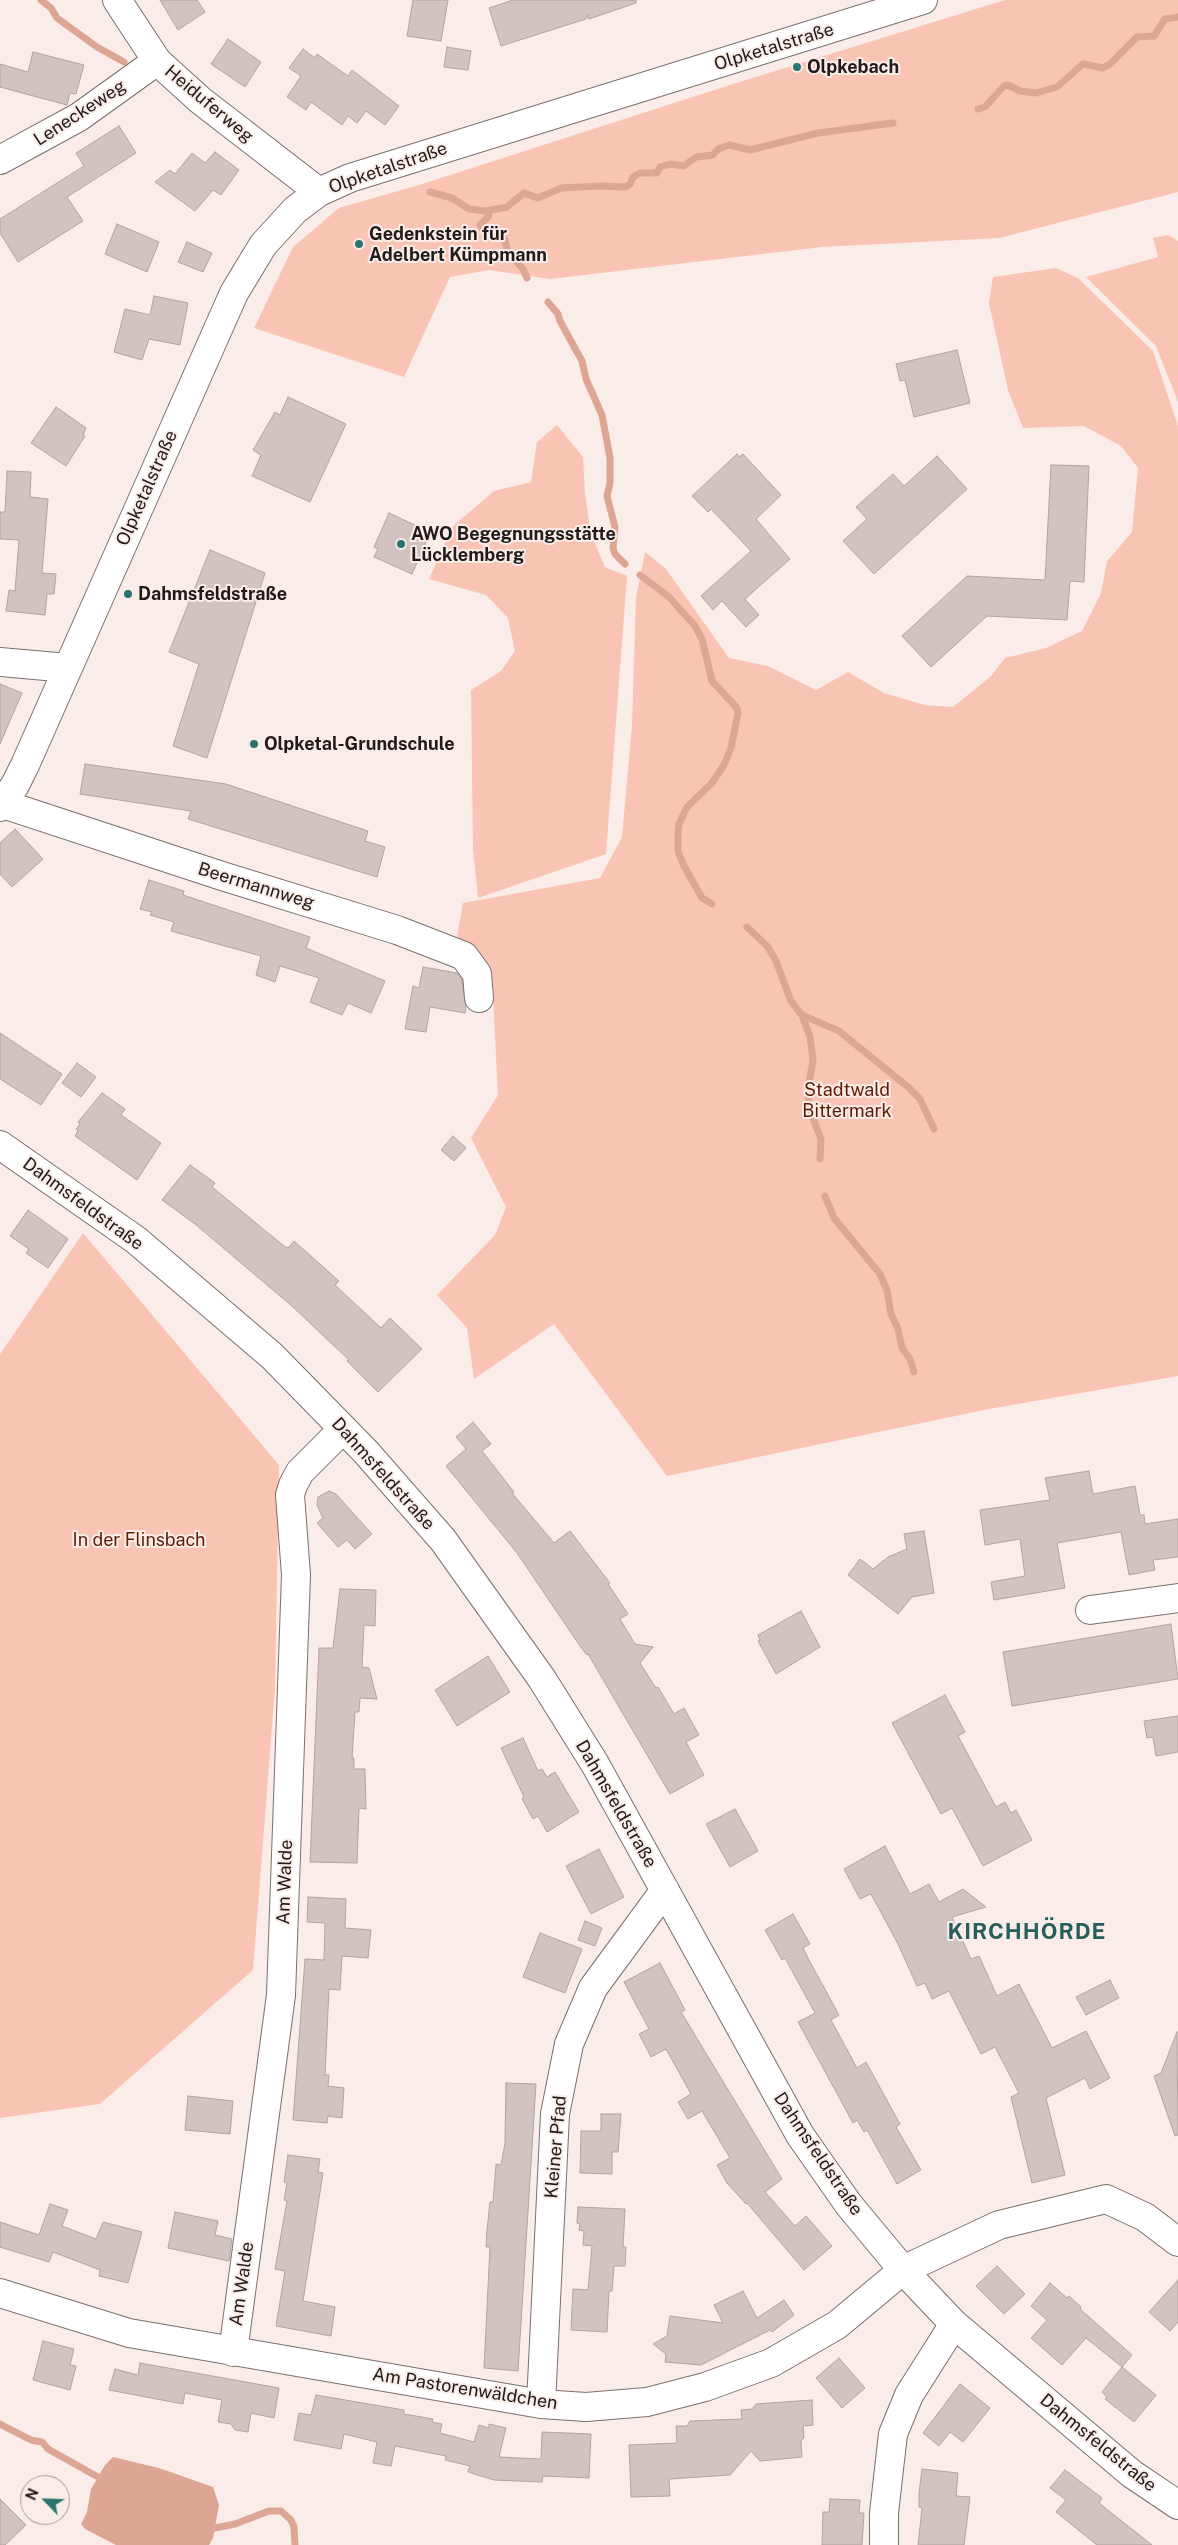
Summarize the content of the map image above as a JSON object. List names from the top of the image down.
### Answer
{
  "streets": {
    "street": [
      "Olpketalstraße",
      "Heiduferweg",
      "Leneckeweg",
      "Beermannweg",
      "Dahmsfeldstraße",
      "Am Walde",
      "Kleiner Pfad",
      "Am Pastorenwäldchen"
    ]
  },
  "crossings": [
    ["Olpketalstraße", "Heiduferweg"],
    ["Olpketalstraße", "Beermannweg"],
    ["Heiduferweg", "Leneckeweg"],
    ["Dahmsfeldstraße", "Am Walde"],
    ["Dahmsfeldstraße", "Kleiner Pfad"],
    ["Dahmsfeldstraße", "Am Pastorenwäldchen"],
    ["Am Walde", "Am Pastorenwäldchen"],
    ["Kleiner Pfad", "Am Pastorenwäldchen"]
  ],
  "districts": ["KIRCHHÖRDE"],
  "parks": ["Stadtwald Bittermark", "In der Flinsbach"],
  "places": [
    "Olpkebach",
    "Gedenkstein für Adelbert Kümpmann",
    "AWO Begegnungsstätte Lücklemberg",
    "Dahmsfeldstraße",
    "Olpketal-Grundschule"
  ],
  "north": "top left"
}
